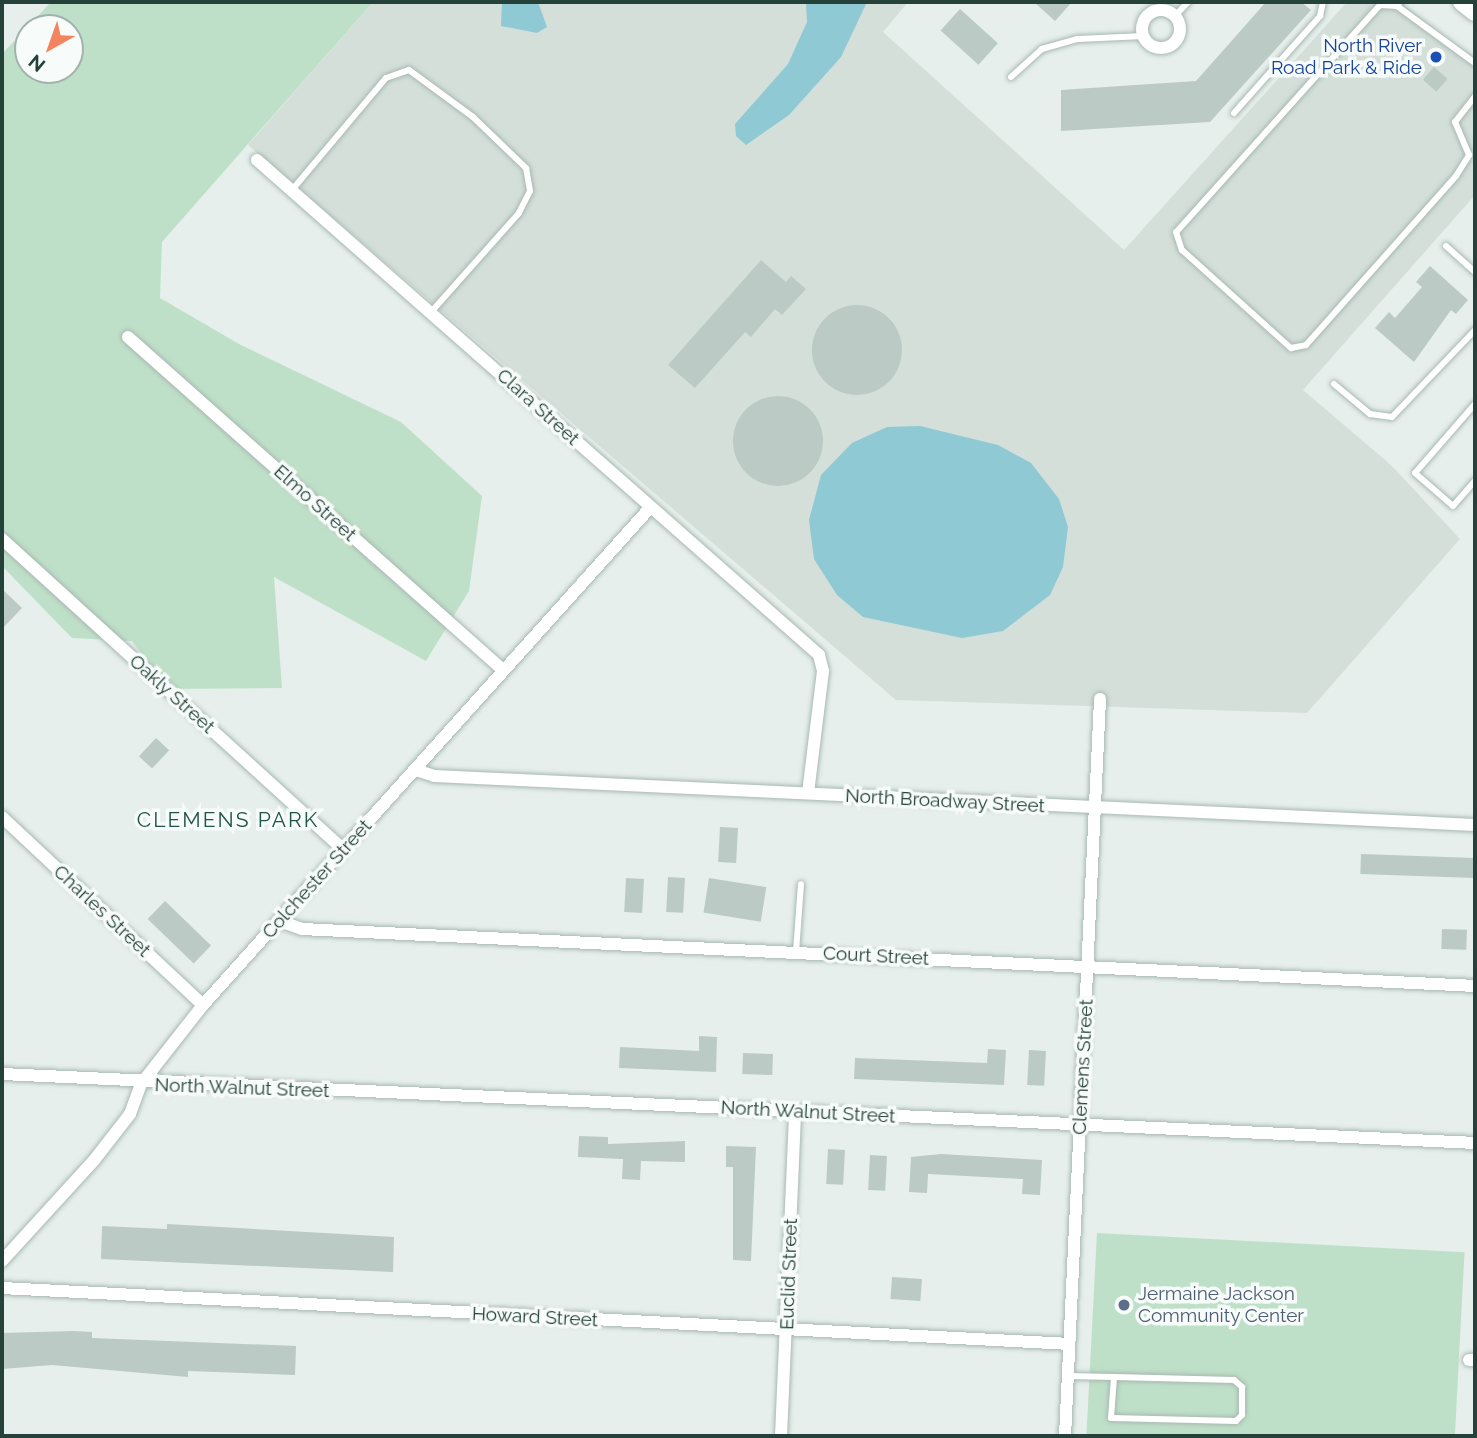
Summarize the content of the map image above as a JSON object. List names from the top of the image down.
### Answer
{
  "streets": {
    "street": [
      "Clara Street",
      "Elmo Street",
      "Oakly Street",
      "North Broadway Street",
      "Colchester Street",
      "Charles Street",
      "Court Street",
      "Clemens Street",
      "North Walnut Street",
      "Euclid Street",
      "Howard Street"
    ]
  },
  "crossings": [
    ["Clara Street", "North Broadway Street"],
    ["Clara Street", "Colchester Street"],
    ["Elmo Street", "Colchester Street"],
    ["Oakly Street", "Colchester Street"],
    ["North Broadway Street", "Colchester Street"],
    ["North Broadway Street", "Clemens Street"],
    ["Colchester Street", "Charles Street"],
    ["Colchester Street", "Court Street"],
    ["Colchester Street", "North Walnut Street"],
    ["Court Street", "Clemens Street"],
    ["Clemens Street", "North Walnut Street"],
    ["Clemens Street", "Howard Street"],
    ["North Walnut Street", "Euclid Street"],
    ["Euclid Street", "Howard Street"]
  ],
  "districts": ["CLEMENS PARK"],
  "places": ["North River Road Park & Ride", "Jermaine Jackson Community Center"],
  "north": "bottom left"
}
